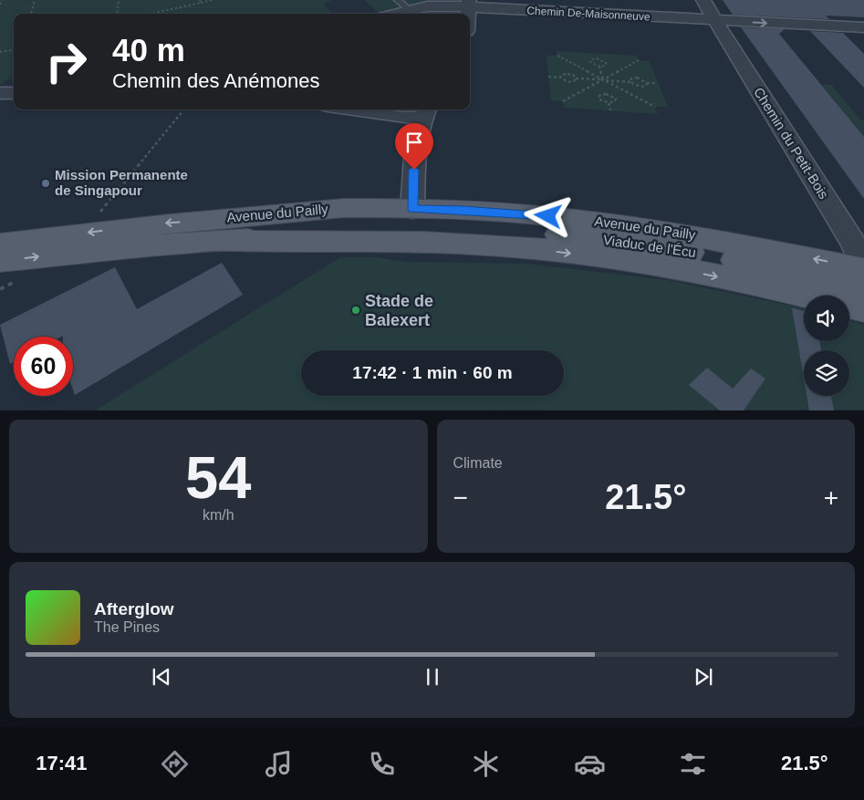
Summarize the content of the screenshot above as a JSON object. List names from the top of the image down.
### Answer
{
  "streets": {
    "main road": ["Avenue du Pailly", "Viaduc de l'Écu"],
    "street": ["Chemin De-Maisonneuve", "Chemin du Petit-Bois"]
  },
  "crossings": [
    ["Chemin De-Maisonneuve", "Chemin du Petit-Bois"],
    ["Chemin du Petit-Bois", "Avenue du Pailly"],
    ["Avenue du Pailly", "Viaduc de l'Écu"]
  ],
  "places": ["Mission Permanente de Singapour", "Stade de Balexert"],
  "page": {
    "turn": ["40 m", "Chemin des Anémones"],
    "limit": "60",
    "trip": "17:42 · 1 min · 60 m",
    "tile": [
      ["54", "km/h"],
      "Climate"
    ],
    "heat": ["−", "21.5°", "+"],
    "song": ["Afterglow", "The Pines"],
    "tabs": ["17:41", "21.5°"]
  }
}
